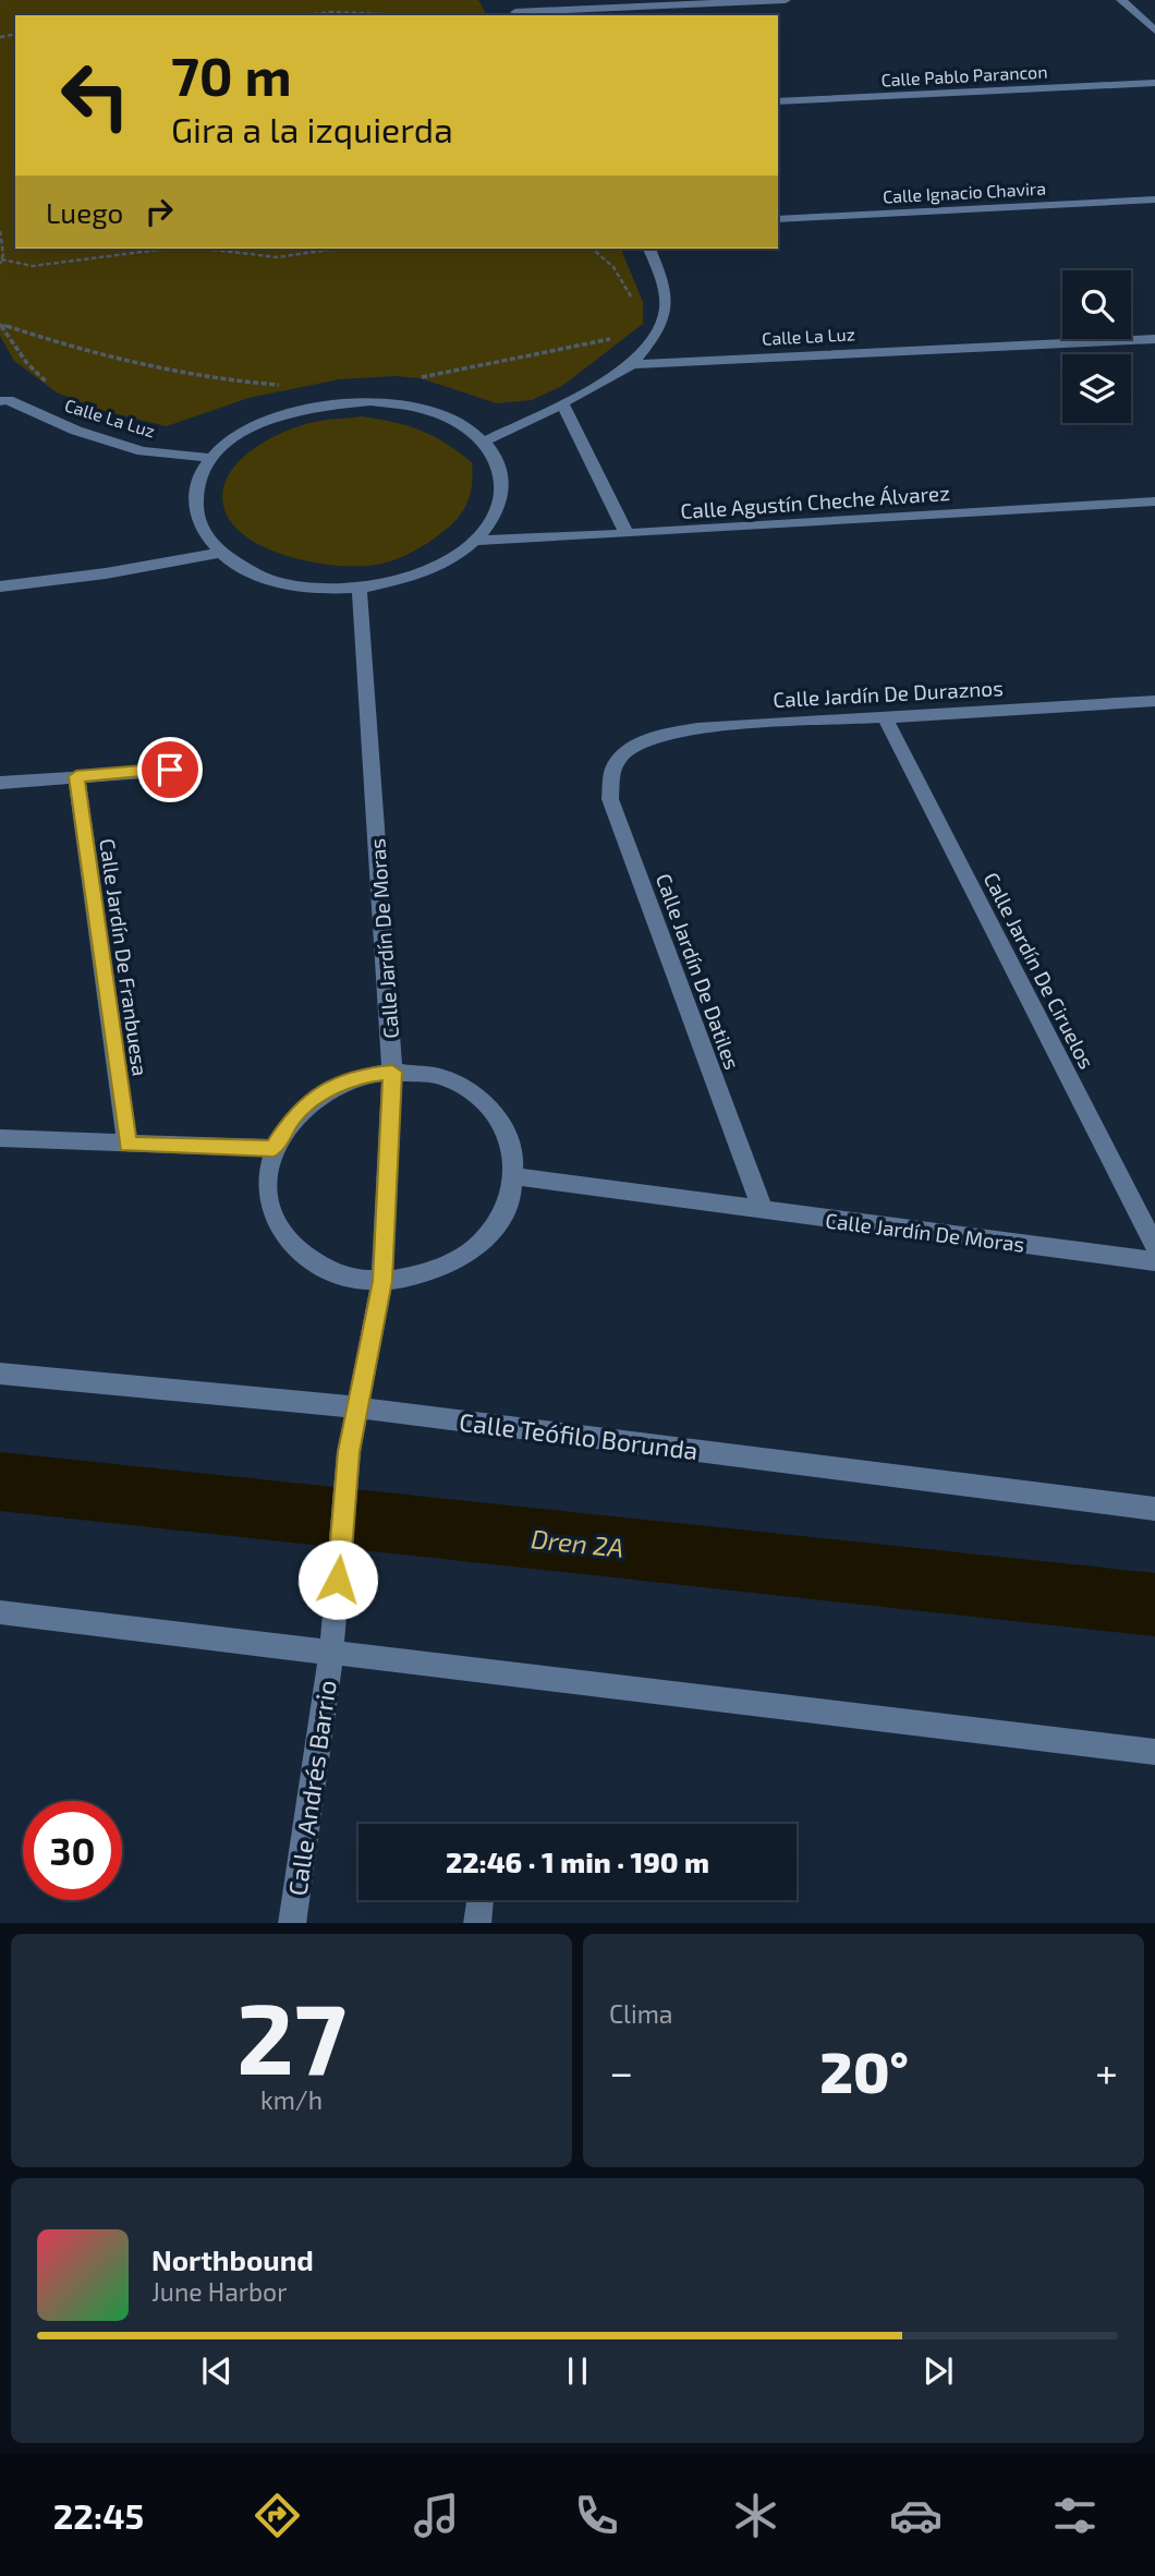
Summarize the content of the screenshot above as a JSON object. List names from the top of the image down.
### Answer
{
  "streets": {
    "street": [
      "Calle Pablo Parancon",
      "Calle Ignacio Chavira",
      "Calle La Luz",
      "Calle Agustín Cheche Álvarez",
      "Calle Jardín De Duraznos",
      "Calle Jardín De Moras",
      "Calle Jardín De Franbuesa",
      "Calle Jardín De Ciruelos",
      "Calle Jardín De Datiles",
      "Calle Teófilo Borunda",
      "Calle Andrés Barrio"
    ]
  },
  "crossings": [
    ["Calle La Luz", "Calle Agustín Cheche Álvarez"],
    ["Calle La Luz", "Calle Jardín De Moras"],
    ["Calle Agustín Cheche Álvarez", "Calle Jardín De Moras"],
    ["Calle Jardín De Duraznos", "Calle Jardín De Ciruelos"],
    ["Calle Jardín De Duraznos", "Calle Jardín De Datiles"],
    ["Calle Jardín De Moras", "Calle Jardín De Datiles"],
    ["Calle Jardín De Moras", "Calle Teófilo Borunda"],
    ["Calle Jardín De Moras", "Calle Andrés Barrio"]
  ],
  "water": ["Dren 2A"],
  "page": {
    "turn": ["70 m", "Gira a la izquierda"],
    "then": "Luego",
    "limit": "30",
    "trip": "22:46 · 1 min · 190 m",
    "tile": [
      ["27", "km/h"],
      "Clima"
    ],
    "heat": ["−", "20°", "+"],
    "song": ["Northbound", "June Harbor"],
    "tabs": "22:45"
  }
}
